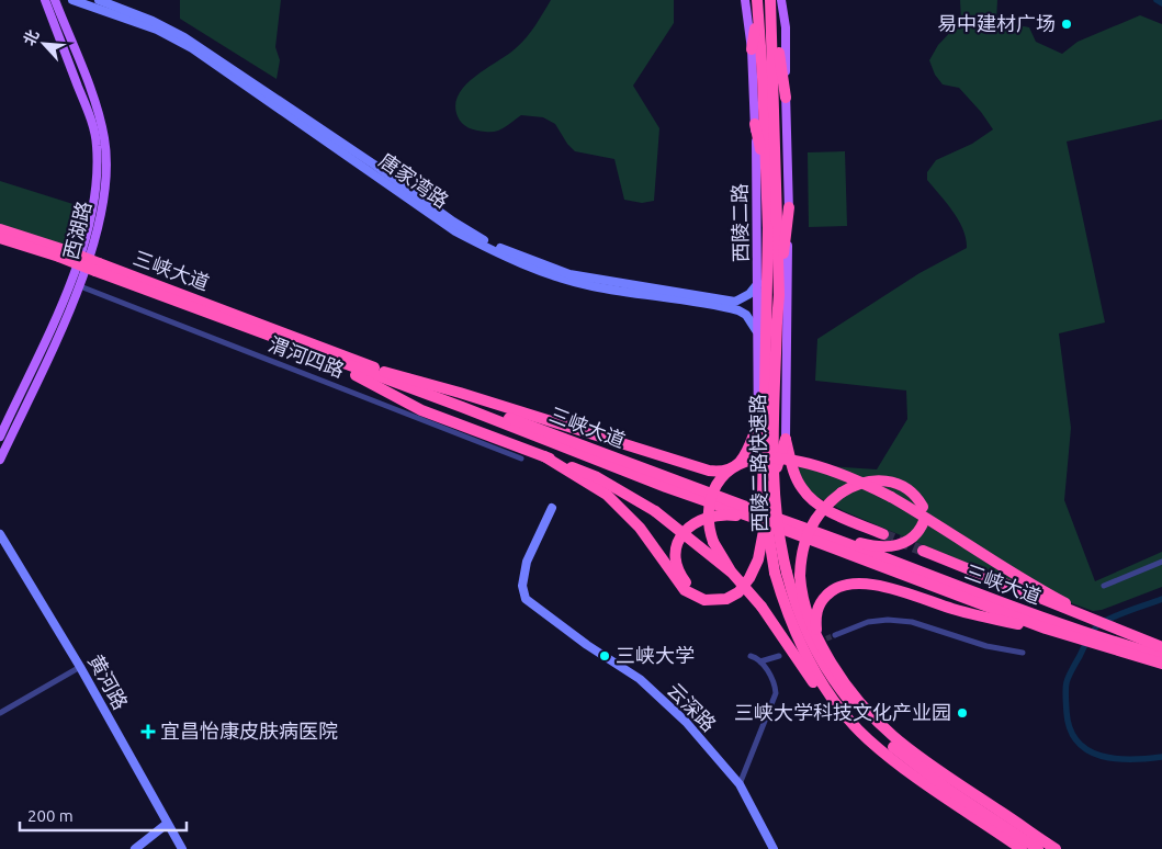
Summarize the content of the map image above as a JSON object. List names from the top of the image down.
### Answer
{
  "streets": {
    "highway": ["三峡大道", "西陵二路快速路"],
    "main road": [
      "唐家湾路",
      "西陵二路",
      "西湖路",
      "黄河路",
      "云深路"
    ],
    "street": ["渭河四路"]
  },
  "crossings": [
    ["唐家湾路", "西陵二路"],
    ["西湖路", "渭河四路"]
  ],
  "places": {
    "other": ["易中建材广场", "三峡大学", "三峡大学科技文化产业园"],
    "health": ["宜昌怡康皮肤病医院"]
  },
  "scale_bar": "200 m",
  "north": "top left"
}
